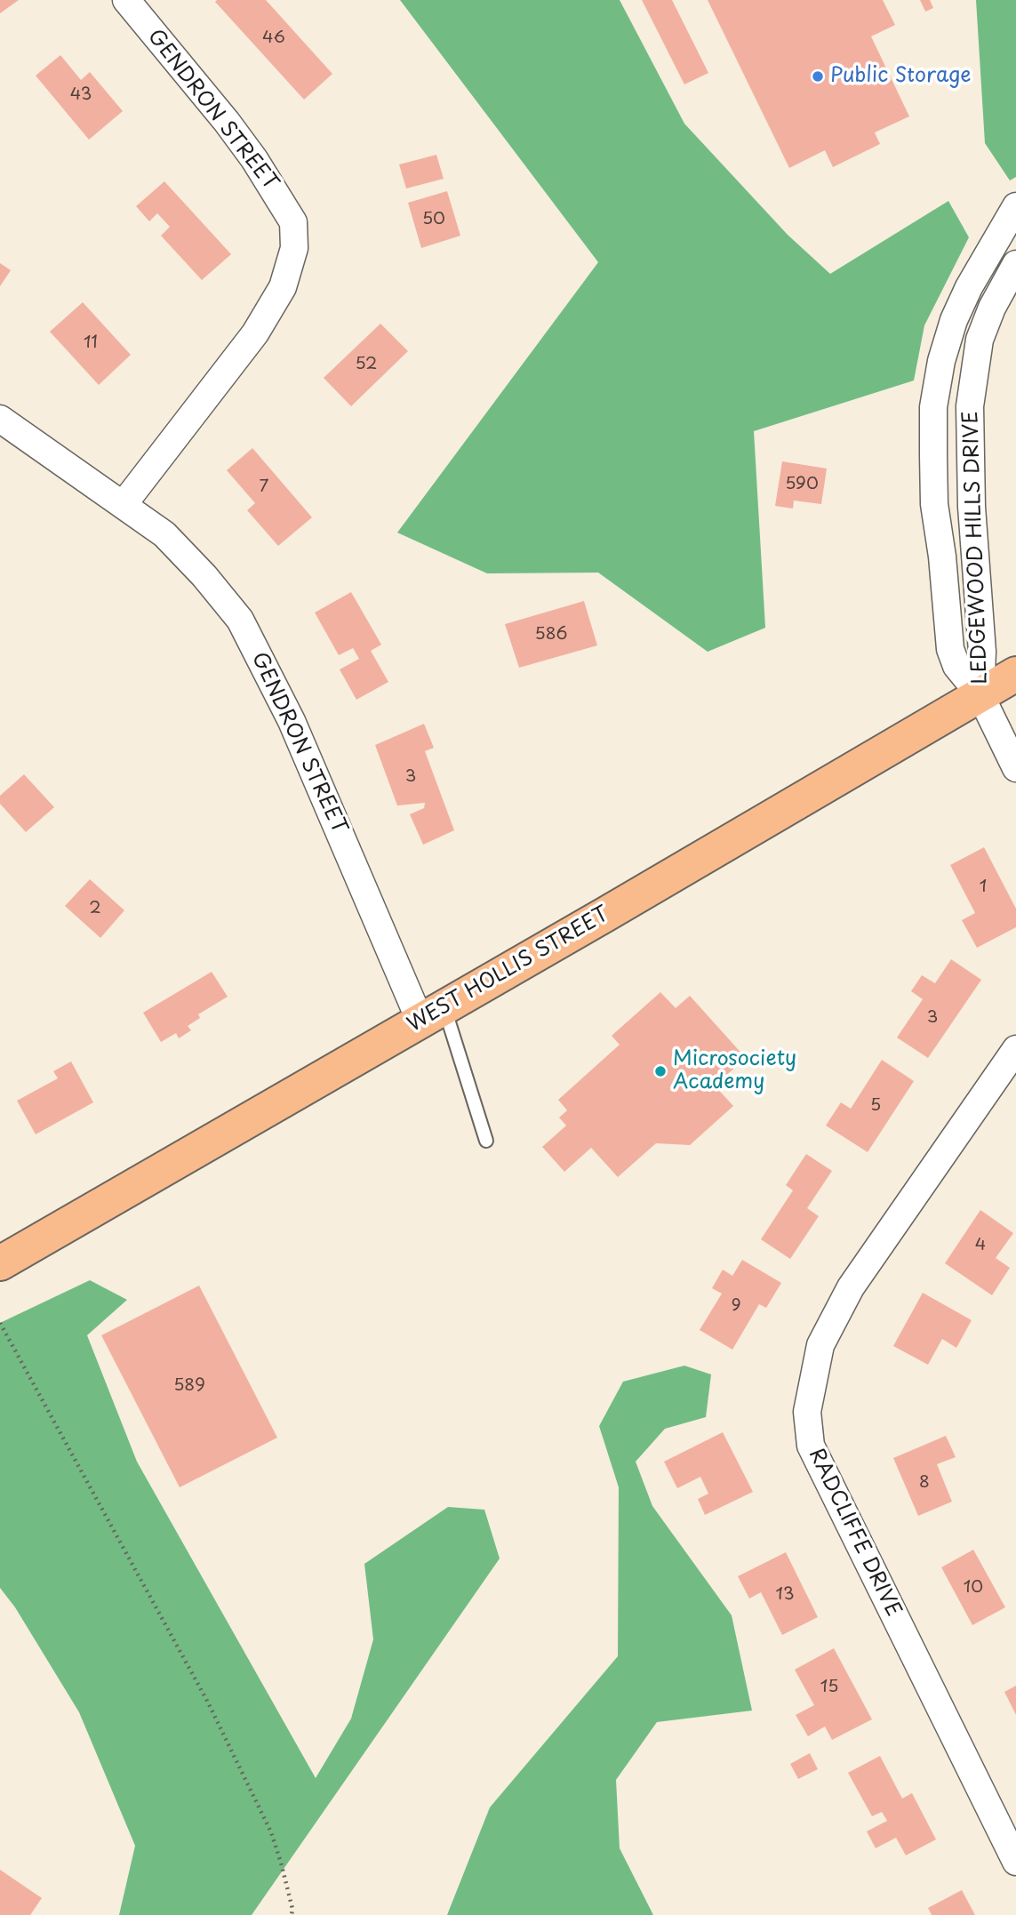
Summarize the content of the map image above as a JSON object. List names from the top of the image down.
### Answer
{
  "streets": {
    "main road": ["WEST HOLLIS STREET"],
    "street": ["GENDRON STREET", "LEDGEWOOD HILLS DRIVE", "RADCLIFFE DRIVE"]
  },
  "crossings": [
    ["GENDRON STREET", "WEST HOLLIS STREET"],
    ["LEDGEWOOD HILLS DRIVE", "WEST HOLLIS STREET"]
  ],
  "places": ["Public Storage", "Microsociety Academy"],
  "house_numbers": [
    "46",
    "43",
    "50",
    "11",
    "52",
    "590",
    "7",
    "586",
    "3",
    "1",
    "2",
    "3",
    "5",
    "4",
    "9",
    "589",
    "8",
    "10",
    "13",
    "15"
  ]
}
